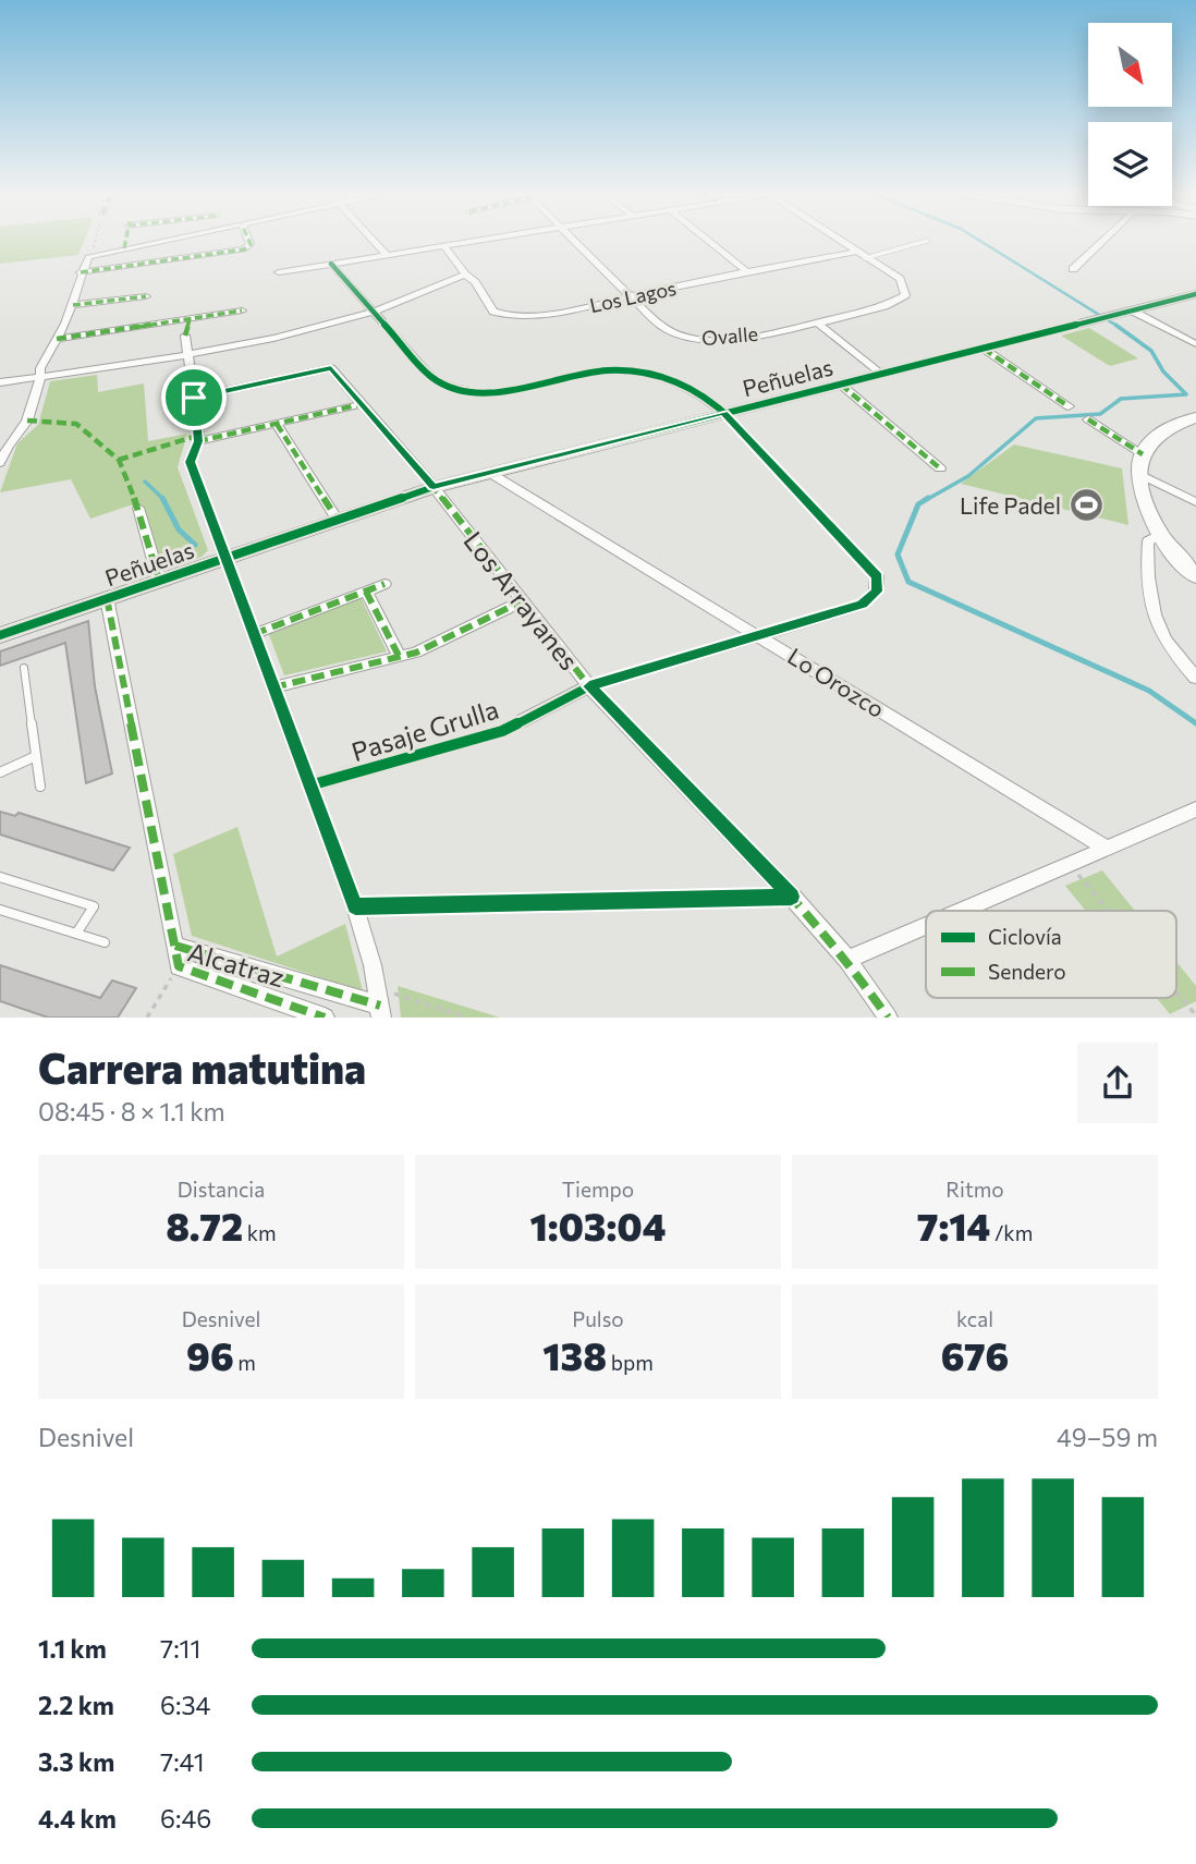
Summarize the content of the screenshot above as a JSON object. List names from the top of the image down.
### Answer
{
  "streets": {
    "street": [
      "Los Lagos",
      "Ovalle",
      "Peñuelas",
      "Los Arrayanes",
      "Lo Orozco",
      "Pasaje Grulla",
      "Alcatraz"
    ]
  },
  "crossings": [
    ["Los Lagos", "Ovalle"],
    ["Peñuelas", "Los Arrayanes"],
    ["Peñuelas", "Lo Orozco"],
    ["Peñuelas", "Pasaje Grulla"],
    ["Los Arrayanes", "Pasaje Grulla"],
    ["Lo Orozco", "Pasaje Grulla"]
  ],
  "places": {
    "sports": ["Life Padel"]
  },
  "legend": ["Ciclovía", "Sendero"],
  "north": "bottom right",
  "page": {
    "heading": ["Carrera matutina", "08:45 · 8 × 1.1 km"],
    "stats": [
      ["Distancia", "8.72 km"],
      ["Tiempo", "1:03:04"],
      ["Ritmo", "7:14 /km"],
      ["Desnivel", "96 m"],
      ["Pulso", "138 bpm"],
      ["kcal", "676"]
    ],
    "chart": ["Desnivel", "49–59 m"],
    "list": [
      {
        "name": "1.1 km",
        "note": "7:11"
      },
      {
        "name": "2.2 km",
        "note": "6:34"
      },
      {
        "name": "3.3 km",
        "note": "7:41"
      },
      {
        "name": "4.4 km",
        "note": "6:46"
      }
    ]
  }
}
